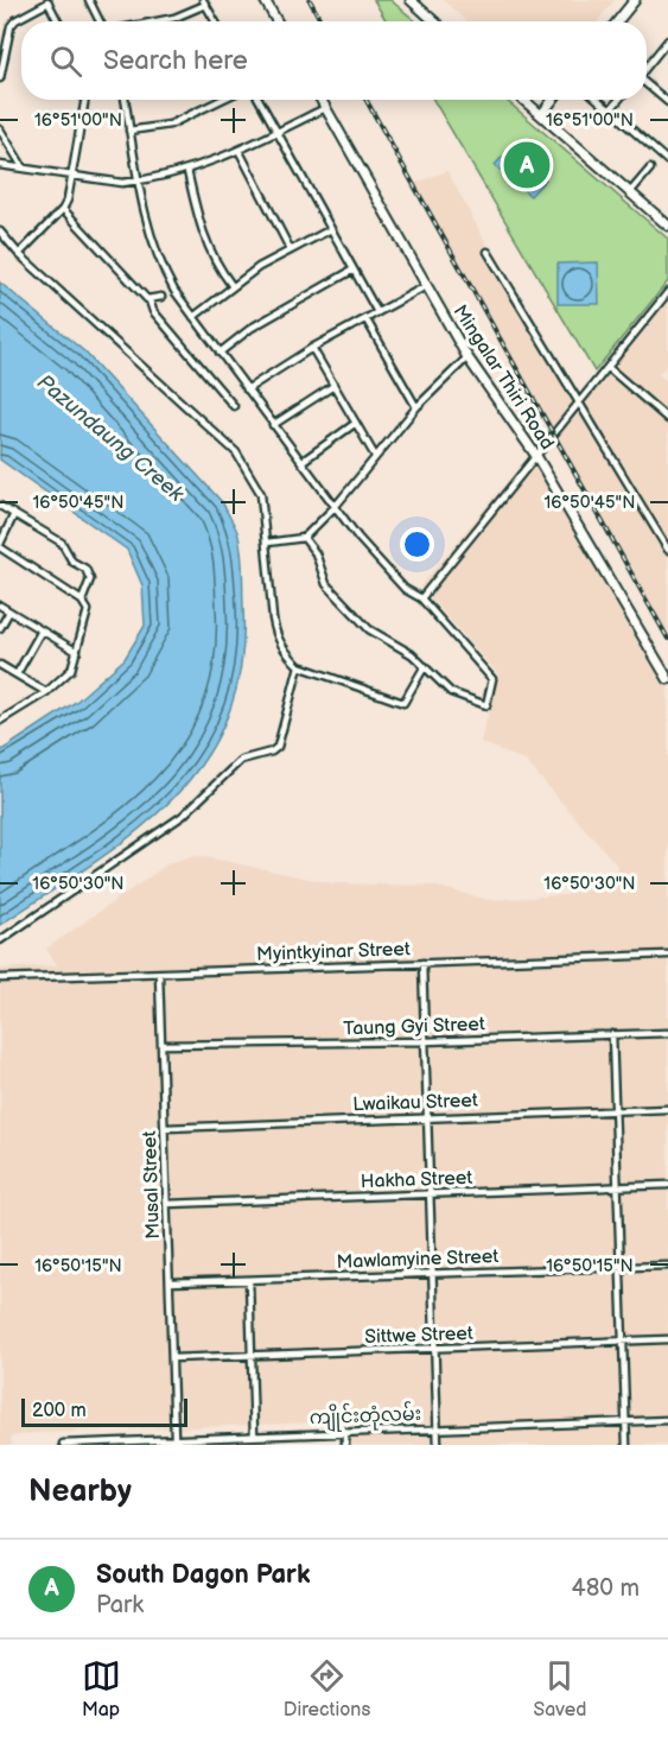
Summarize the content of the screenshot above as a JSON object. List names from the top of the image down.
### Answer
{
  "streets": {
    "street": [
      "Mingalar Thiri Road",
      "Myintkyinar Street",
      "Taung Gyi Street",
      "Lwaikau Street",
      "Hakha Street",
      "Musal Street",
      "Mawlamyine Street",
      "Sittwe Street",
      "ကျိုင်းတုံလမ်း"
    ]
  },
  "crossings": [
    ["Myintkyinar Street", "Musal Street"],
    ["Taung Gyi Street", "Musal Street"],
    ["Lwaikau Street", "Musal Street"],
    ["Hakha Street", "Musal Street"],
    ["Musal Street", "Mawlamyine Street"],
    ["Musal Street", "Sittwe Street"],
    ["Musal Street", "ကျိုင်းတုံလမ်း"]
  ],
  "water": ["Pazundaung Creek"],
  "scale_bar": "200 m",
  "page": {
    "search": "Search here",
    "pins": "A",
    "scale": "200 m",
    "heading": "Nearby",
    "list": [
      {
        "mark": "A",
        "name": "South Dagon Park",
        "note": "Park",
        "value": "480 m"
      }
    ],
    "nav": ["Map", "Directions", "Saved"]
  },
  "coordinates": [
    "16°51'00\"N",
    "16°50'45\"N",
    "16°50'30\"N",
    "16°50'15\"N"
  ]
}
